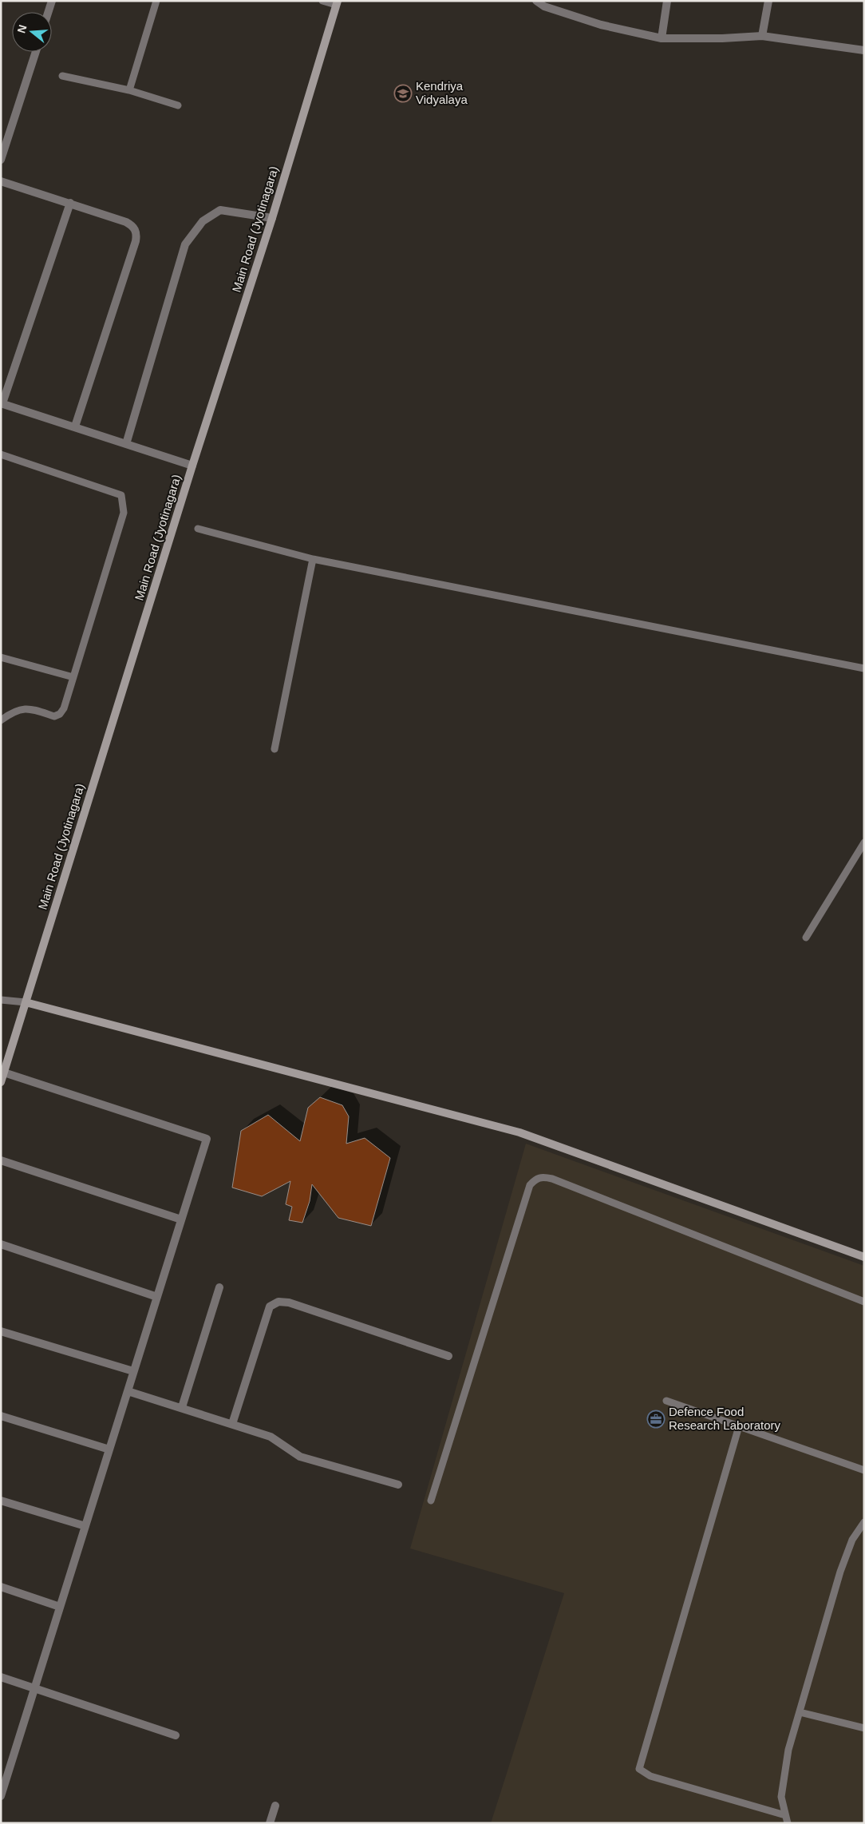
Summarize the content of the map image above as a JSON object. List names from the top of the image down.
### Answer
{
  "streets": {
    "street": ["Main Road (Jyotinagara)"]
  },
  "places": {
    "school or university": ["Kendriya Vidyalaya"],
    "office": ["Defence Food Research Laboratory"]
  },
  "north": "left"
}
